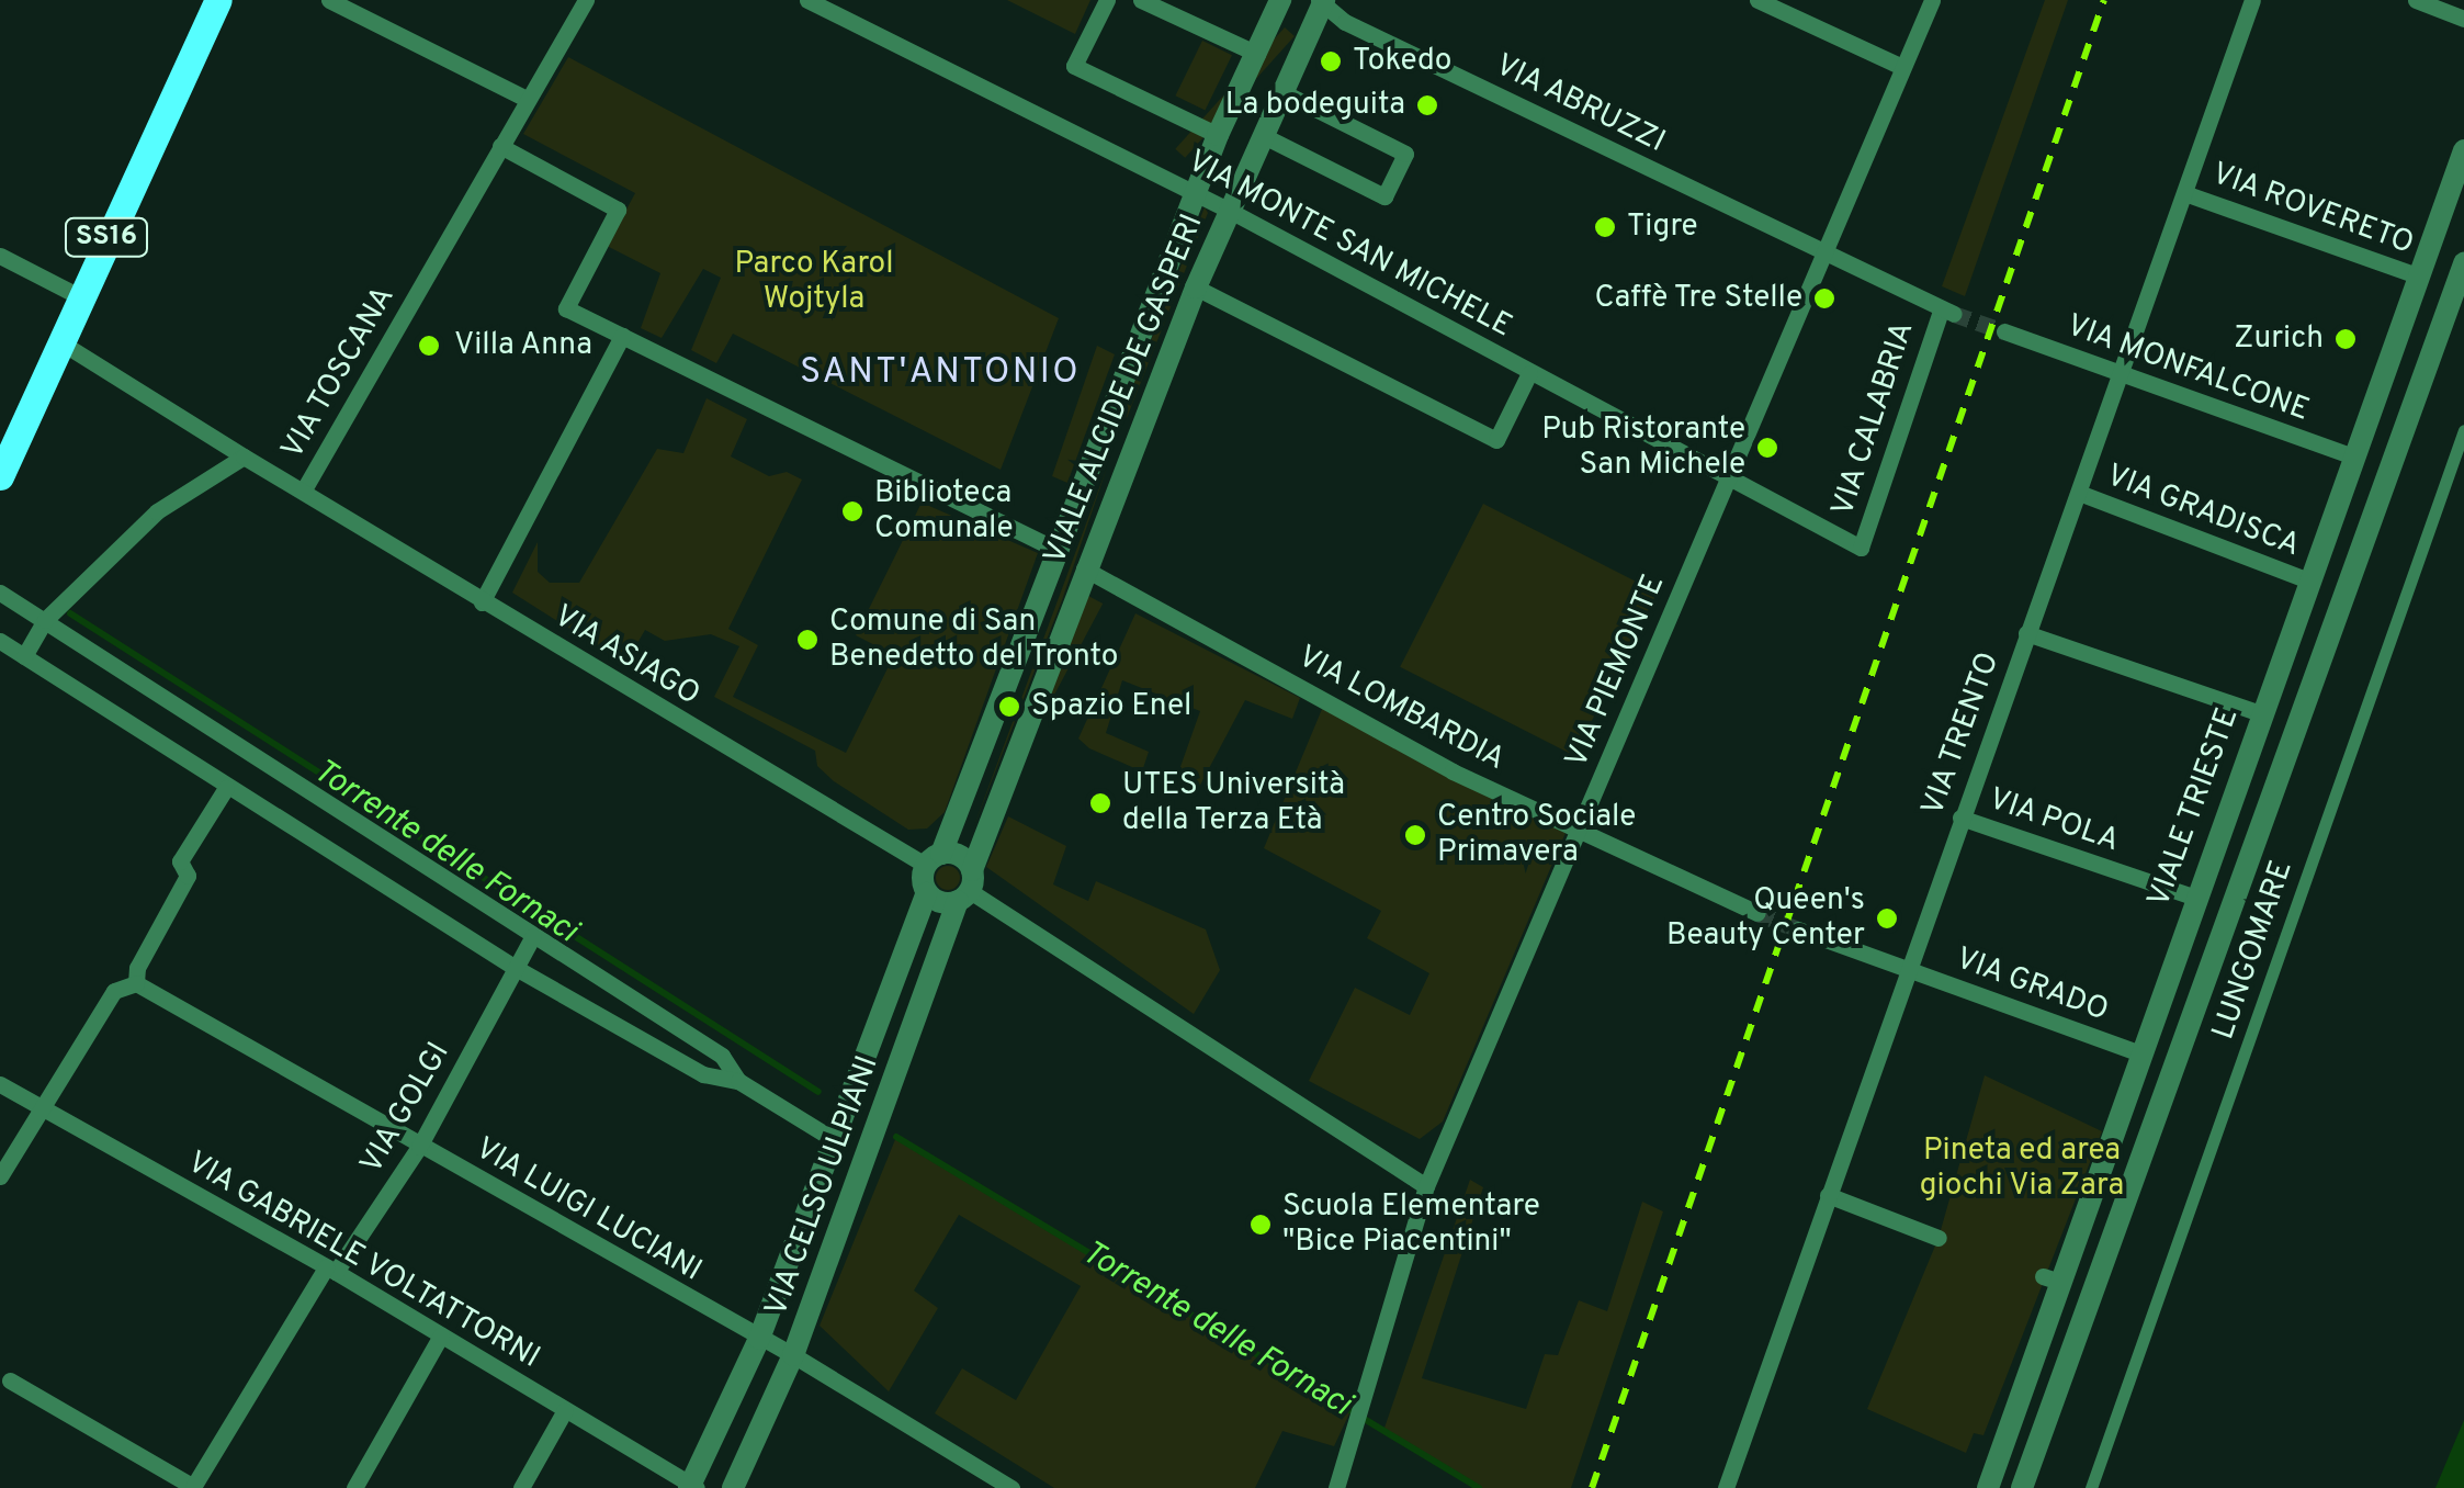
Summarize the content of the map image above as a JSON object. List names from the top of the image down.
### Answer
{
  "streets": {
    "main road": ["SS16"],
    "street": [
      "VIA ABRUZZI",
      "VIA ROVERETO",
      "VIA MONTE SAN MICHELE",
      "VIA MONFALCONE",
      "VIA TOSCANA",
      "VIALE ALCIDE DE GASPERI",
      "VIA CALABRIA",
      "VIA GRADISCA",
      "VIA ASIAGO",
      "VIA PIEMONTE",
      "VIA LOMBARDIA",
      "VIA TRENTO",
      "VIALE TRIESTE",
      "VIA POLA",
      "LUNGOMARE",
      "VIA GRADO",
      "VIA GOLGI",
      "VIA CELSO ULPIANI",
      "VIA LUIGI LUCIANI",
      "VIA GABRIELE VOLTATTORNI"
    ]
  },
  "crossings": [
    ["VIA ABRUZZI", "VIALE ALCIDE DE GASPERI"],
    ["VIA ABRUZZI", "VIA CALABRIA"],
    ["VIA ABRUZZI", "VIA PIEMONTE"],
    ["VIA ROVERETO", "VIA TRENTO"],
    ["VIA ROVERETO", "VIALE TRIESTE"],
    ["VIA MONTE SAN MICHELE", "VIALE ALCIDE DE GASPERI"],
    ["VIA MONTE SAN MICHELE", "VIA CALABRIA"],
    ["VIA MONTE SAN MICHELE", "VIA PIEMONTE"],
    ["VIA MONFALCONE", "VIA TRENTO"],
    ["VIA MONFALCONE", "VIALE TRIESTE"],
    ["VIA TOSCANA", "VIA ASIAGO"],
    ["VIALE ALCIDE DE GASPERI", "VIA ASIAGO"],
    ["VIALE ALCIDE DE GASPERI", "VIA LOMBARDIA"],
    ["VIALE ALCIDE DE GASPERI", "VIA CELSO ULPIANI"],
    ["VIA CALABRIA", "VIA PIEMONTE"],
    ["VIA GRADISCA", "VIA TRENTO"],
    ["VIA GRADISCA", "VIALE TRIESTE"],
    ["VIA PIEMONTE", "VIA LOMBARDIA"],
    ["VIA TRENTO", "VIA POLA"],
    ["VIA TRENTO", "VIA GRADO"],
    ["VIALE TRIESTE", "VIA POLA"],
    ["VIALE TRIESTE", "VIA GRADO"],
    ["VIA GOLGI", "VIA LUIGI LUCIANI"],
    ["VIA GOLGI", "VIA GABRIELE VOLTATTORNI"],
    ["VIA CELSO ULPIANI", "VIA LUIGI LUCIANI"],
    ["VIA CELSO ULPIANI", "VIA GABRIELE VOLTATTORNI"]
  ],
  "districts": ["SANT'ANTONIO"],
  "water": ["Torrente delle Fornaci"],
  "parks": ["Parco Karol Wojtyla", "Pineta ed area giochi Via Zara"],
  "places": [
    "Tokedo",
    "La bodeguita",
    "Tigre",
    "Caffè Tre Stelle",
    "Zurich",
    "Villa Anna",
    "Pub Ristorante San Michele",
    "Biblioteca Comunale",
    "Comune di San Benedetto del Tronto",
    "Spazio Enel",
    "UTES Università della Terza Età",
    "Centro Sociale Primavera",
    "Queen's Beauty Center",
    "Scuola Elementare \"Bice Piacentini\""
  ]
}
